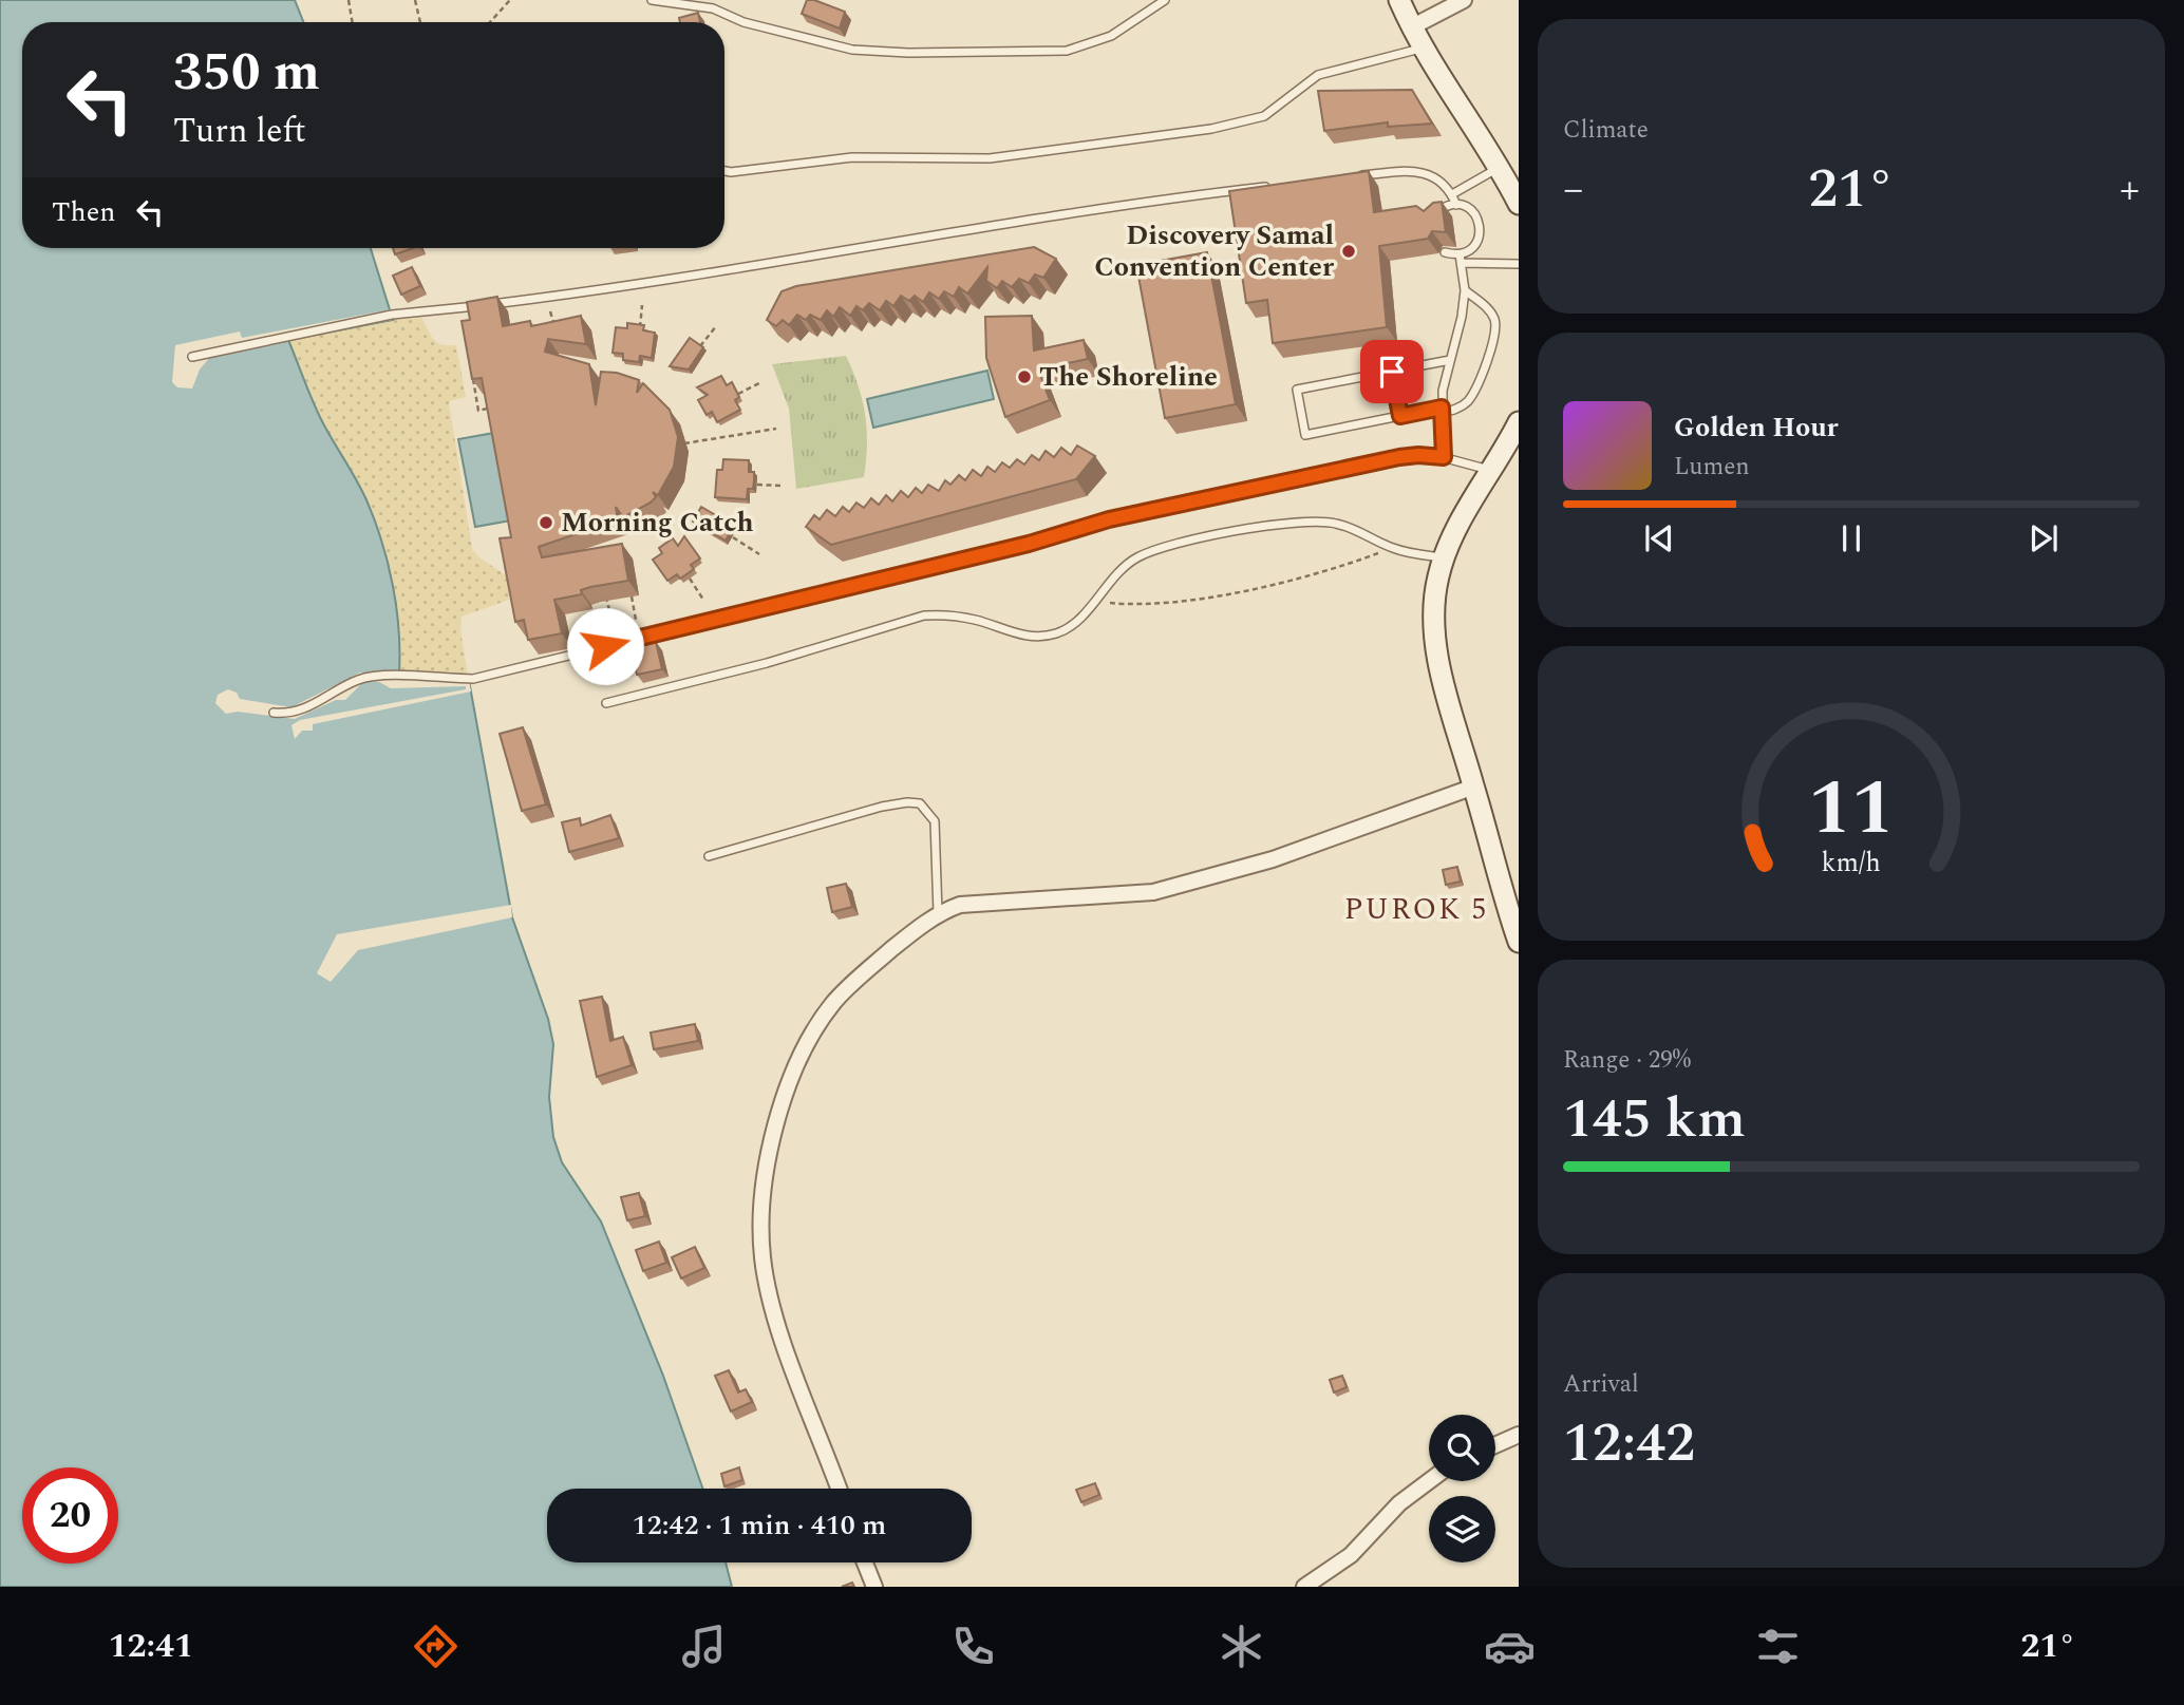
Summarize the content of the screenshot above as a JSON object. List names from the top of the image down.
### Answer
{
  "districts": ["PUROK 5"],
  "places": ["Discovery Samal Convention Center", "The Shoreline", "Morning Catch"],
  "page": {
    "tile": [
      "Climate",
      ["Range · 29%", "145 km"],
      ["Arrival", "12:42"]
    ],
    "turn": ["350 m", "Turn left"],
    "heat": ["−", "21°", "+"],
    "then": "Then",
    "song": ["Golden Hour", "Lumen"],
    "limit": "20",
    "trip": "12:42 · 1 min · 410 m",
    "tabs": ["12:41", "21°"],
    "gauge": ["11", "km/h"]
  }
}
